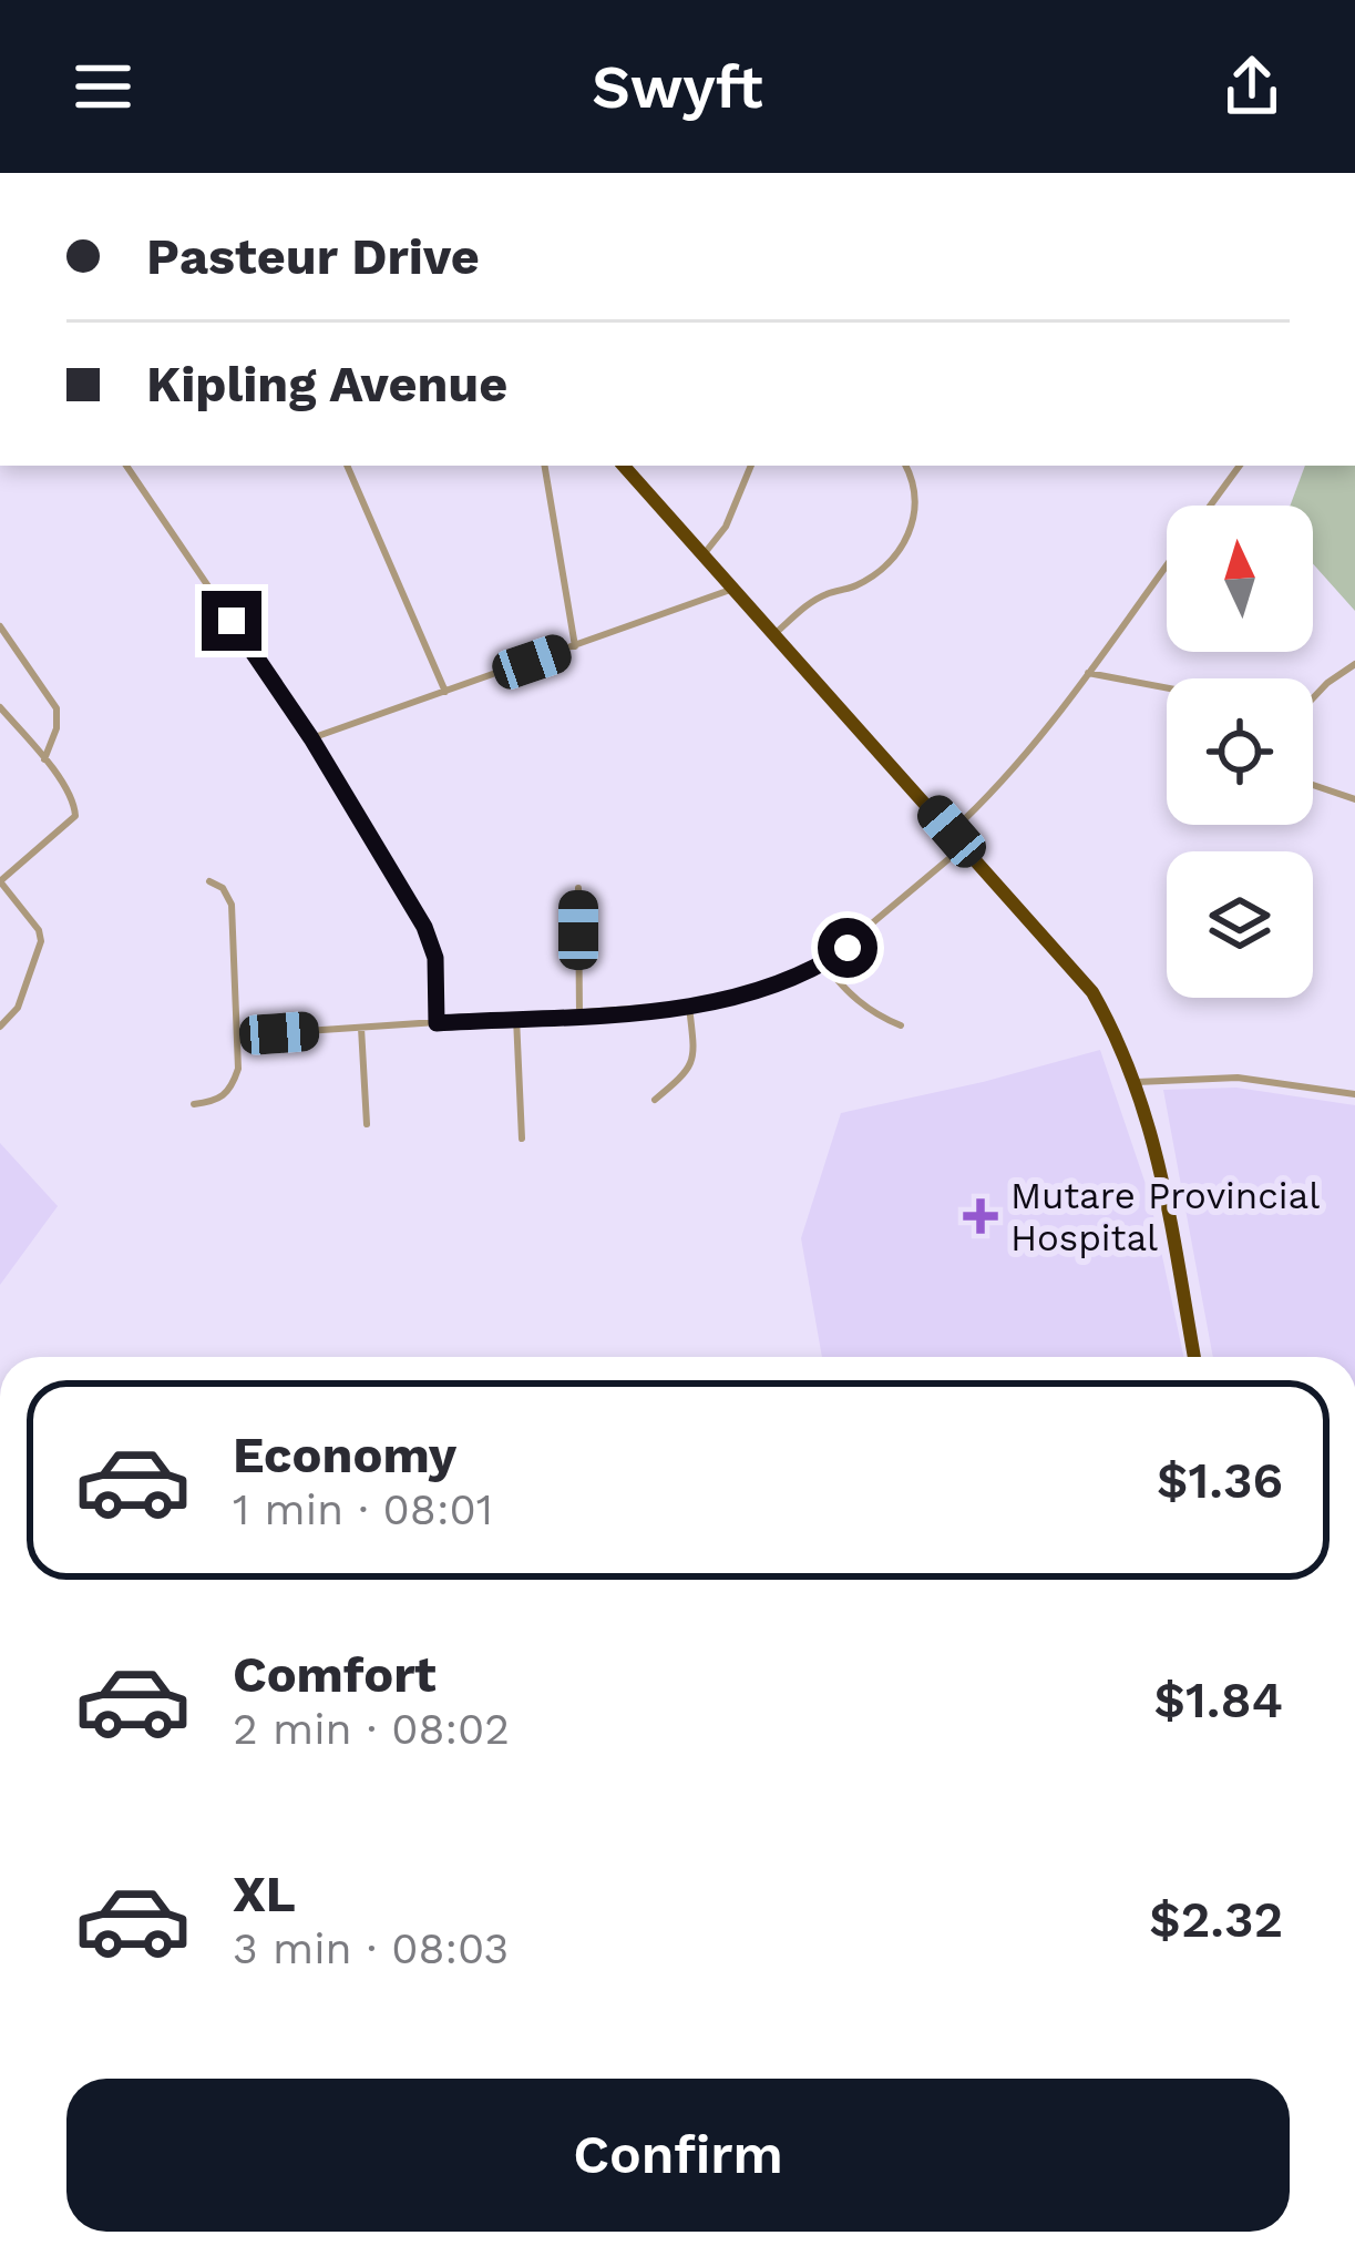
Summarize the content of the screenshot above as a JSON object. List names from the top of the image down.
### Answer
{
  "places": {
    "health": ["Mutare Provincial Hospital"]
  },
  "north": "top",
  "page": {
    "header": "Swyft",
    "banner": ["Pasteur Drive", "Kipling Avenue"],
    "list": [
      {
        "name": "Economy",
        "note": "1 min · 08:01",
        "value": "$1.36"
      },
      {
        "name": "Comfort",
        "note": "2 min · 08:02",
        "value": "$1.84"
      },
      {
        "name": "XL",
        "note": "3 min · 08:03",
        "value": "$2.32"
      }
    ],
    "buttons": "Confirm"
  }
}
